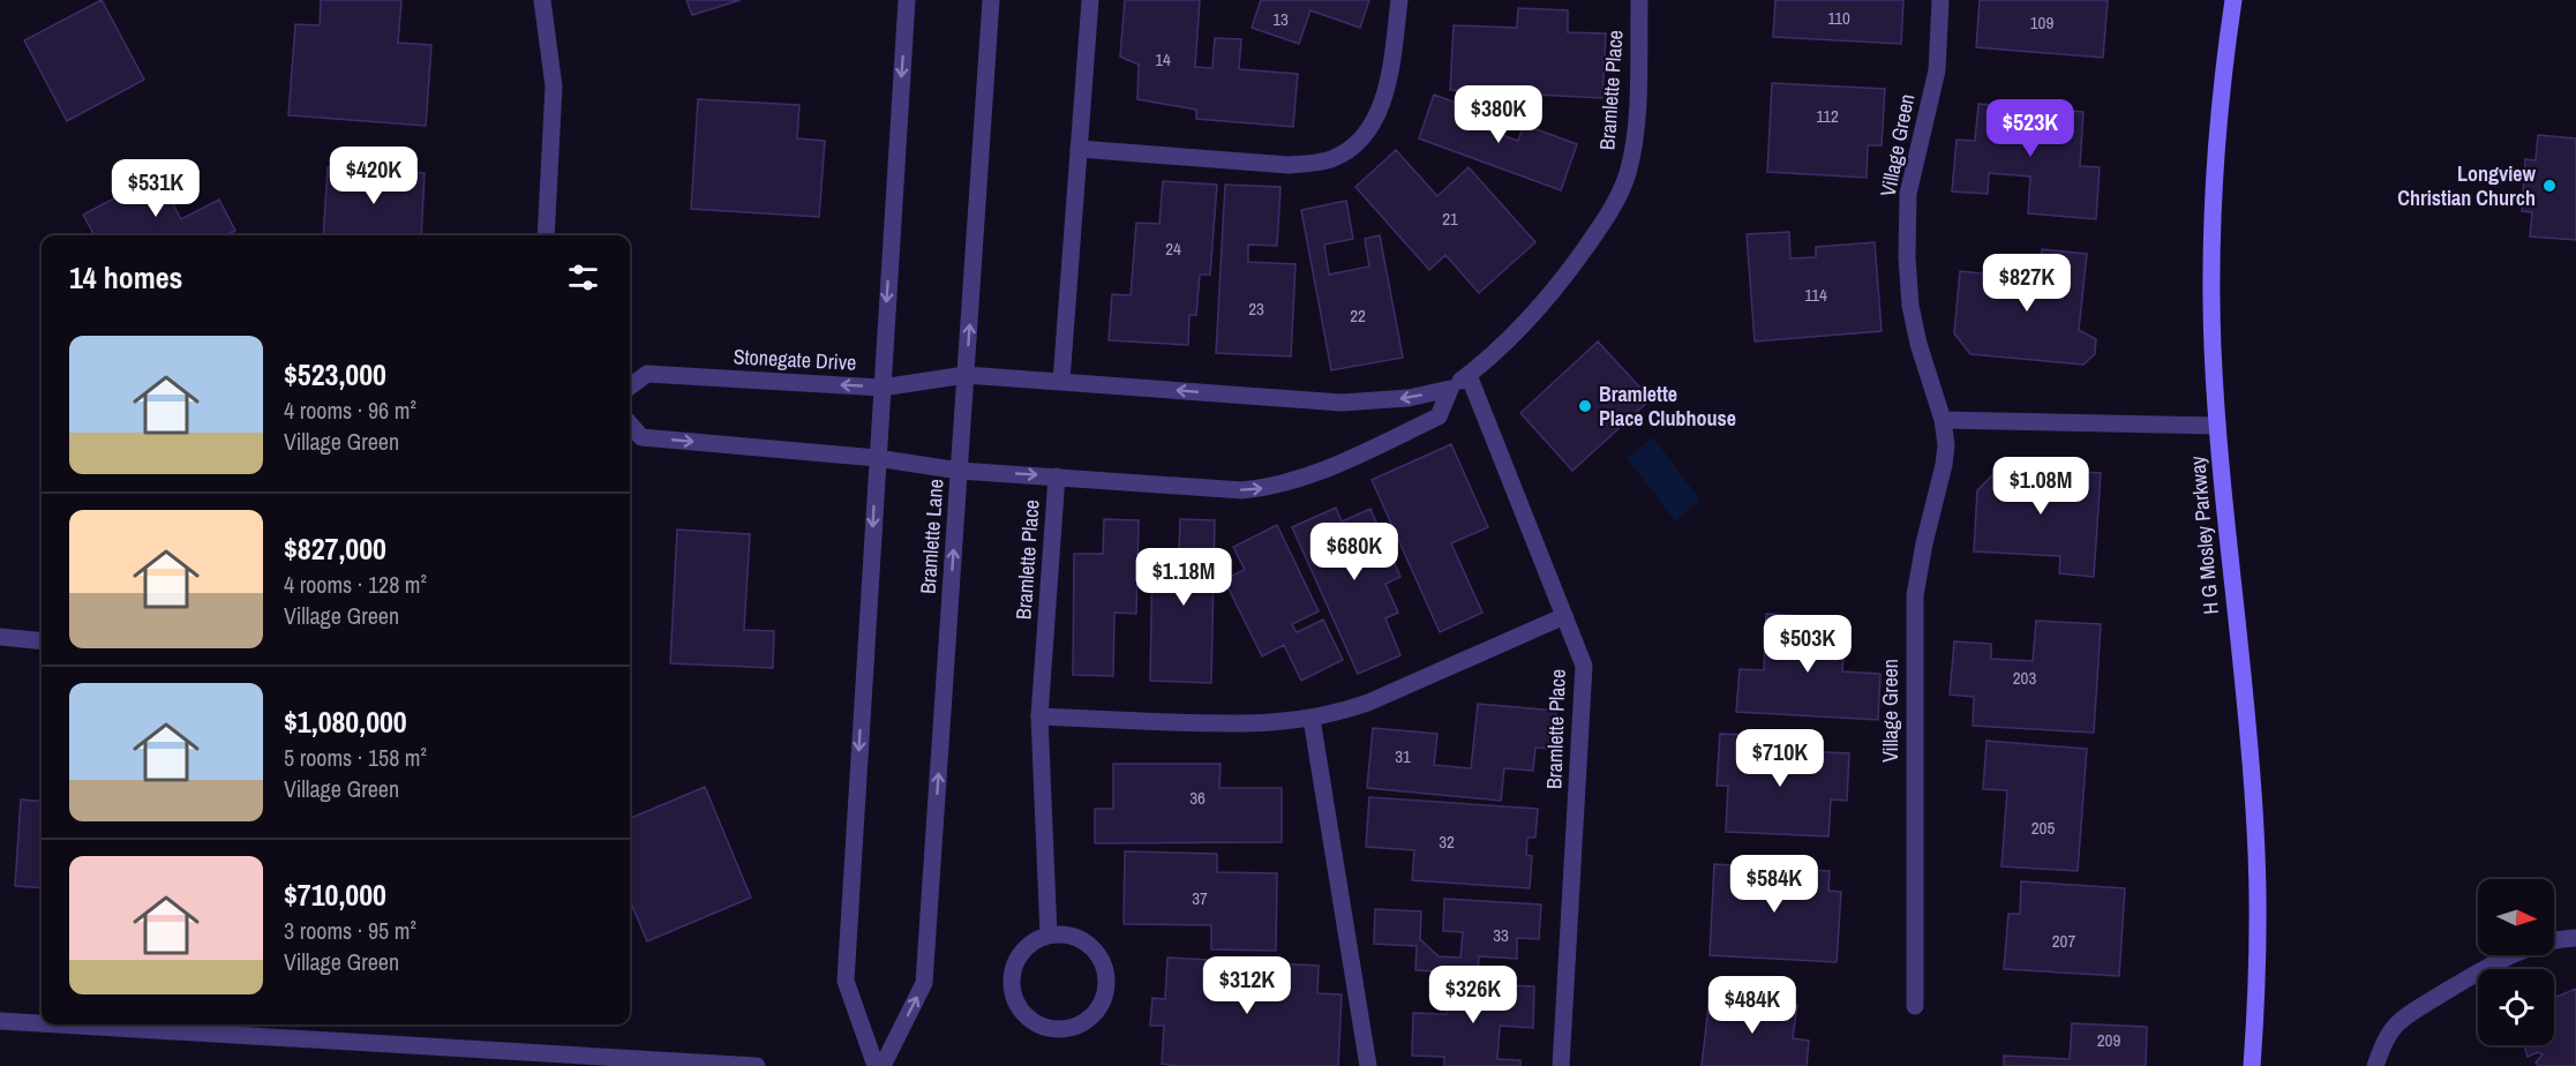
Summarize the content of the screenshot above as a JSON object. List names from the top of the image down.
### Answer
{
  "streets": {
    "main road": ["H G Mosley Parkway"],
    "street": [
      "Bramlette Place",
      "Village Green",
      "Stonegate Drive",
      "Bramlette Lane"
    ]
  },
  "crossings": [
    ["Bramlette Place", "Stonegate Drive"],
    ["Bramlette Place", "Bramlette Lane"],
    ["Stonegate Drive", "Bramlette Lane"]
  ],
  "places": ["Longview Christian Church", "Bramlette Place Clubhouse"],
  "house_numbers": [
    "110",
    "13",
    "109",
    "14",
    "112",
    "21",
    "24",
    "114",
    "23",
    "22",
    "203",
    "31",
    "36",
    "205",
    "32",
    "37",
    "33",
    "207",
    "209"
  ],
  "north": "right",
  "page": {
    "price": [
      "$380K",
      "$523K",
      "$420K",
      "$531K",
      "$827K",
      "$1.08M",
      "$680K",
      "$1.18M",
      "$503K",
      "$710K",
      "$584K",
      "$312K",
      "$326K",
      "$484K"
    ],
    "heading": "14 homes",
    "list": [
      {
        "name": "$523,000",
        "note": "4 rooms · 96 m² · Village Green"
      },
      {
        "name": "$827,000",
        "note": "4 rooms · 128 m² · Village Green"
      },
      {
        "name": "$1,080,000",
        "note": "5 rooms · 158 m² · Village Green"
      },
      {
        "name": "$710,000",
        "note": "3 rooms · 95 m² · Village Green"
      }
    ]
  }
}
